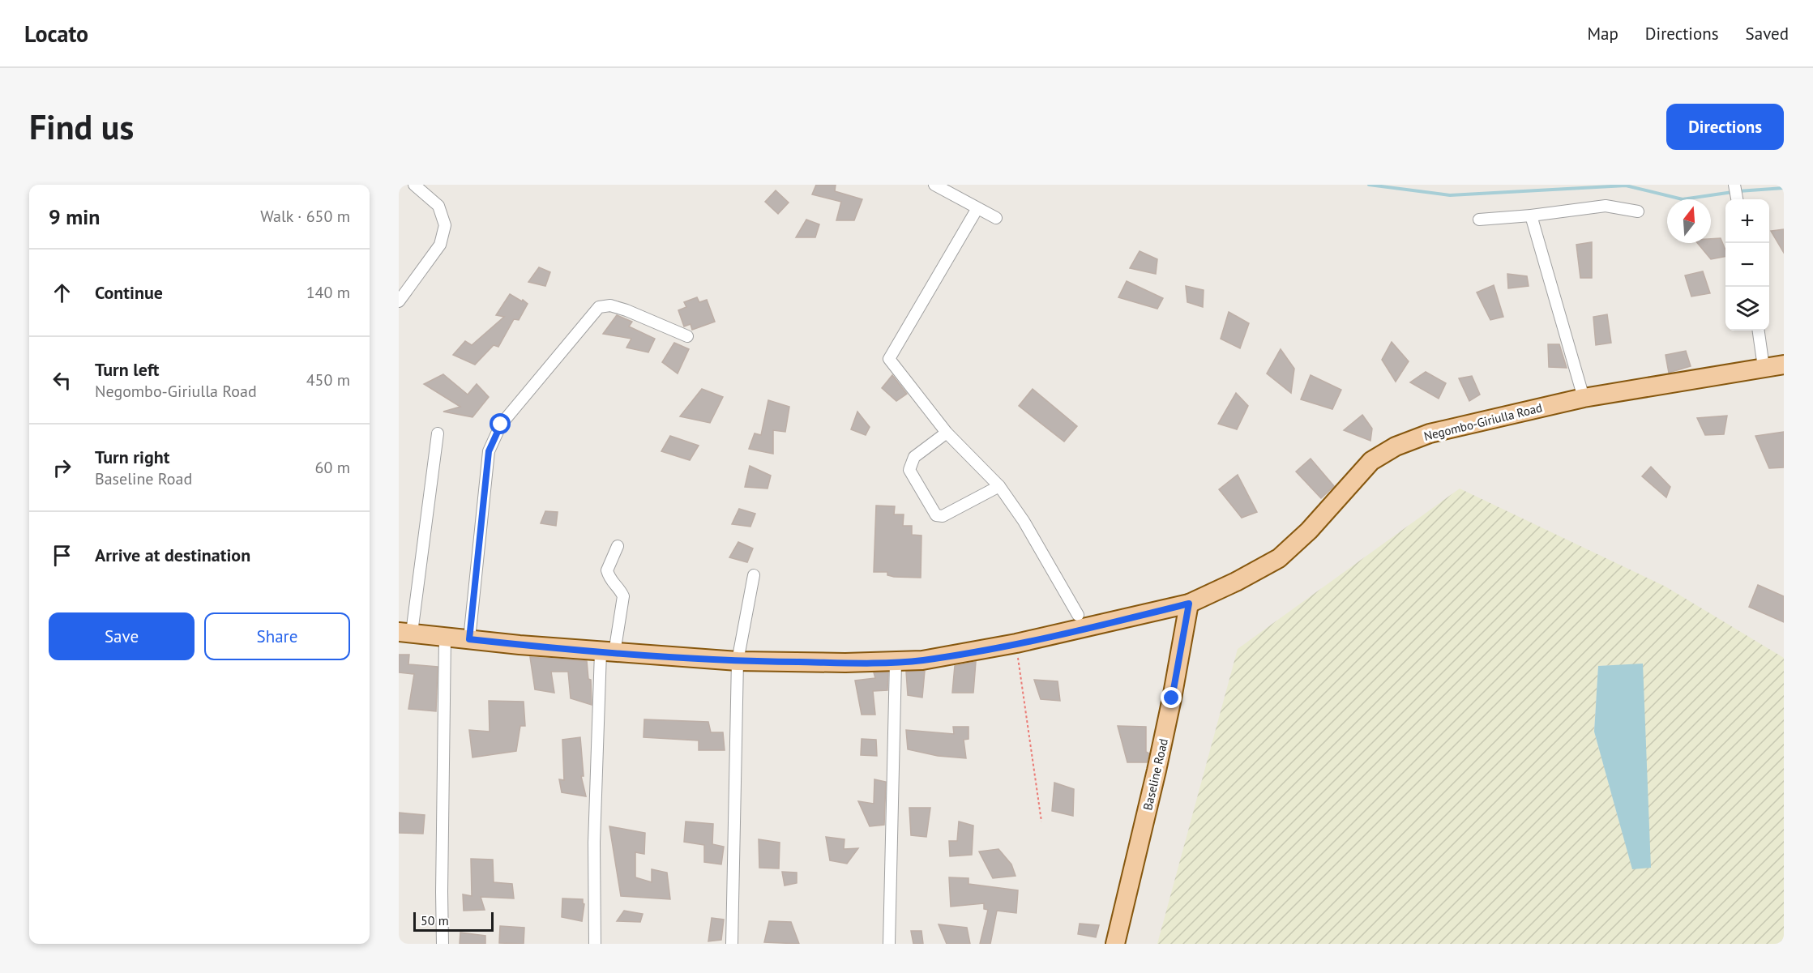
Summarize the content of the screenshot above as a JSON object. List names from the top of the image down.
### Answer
{
  "streets": {
    "main road": ["Negombo-Giriulla Road", "Baseline Road"]
  },
  "crossings": [
    ["Negombo-Giriulla Road", "Baseline Road"]
  ],
  "scale_bar": "50 m",
  "north": "top",
  "page": {
    "header": "Locato",
    "nav": ["Map", "Directions", "Saved"],
    "buttons": [
      "Directions",
      ["Save", "Share"]
    ],
    "title": "Find us",
    "heading": ["9 min", "Walk · 650 m"],
    "map_buttons": ["+", "−"],
    "list": [
      ["Continue", "140 m"],
      ["Turn left", "Negombo-Giriulla Road", "450 m"],
      ["Turn right", "Baseline Road", "60 m"],
      "Arrive at destination"
    ],
    "scale": "50 m"
  }
}
